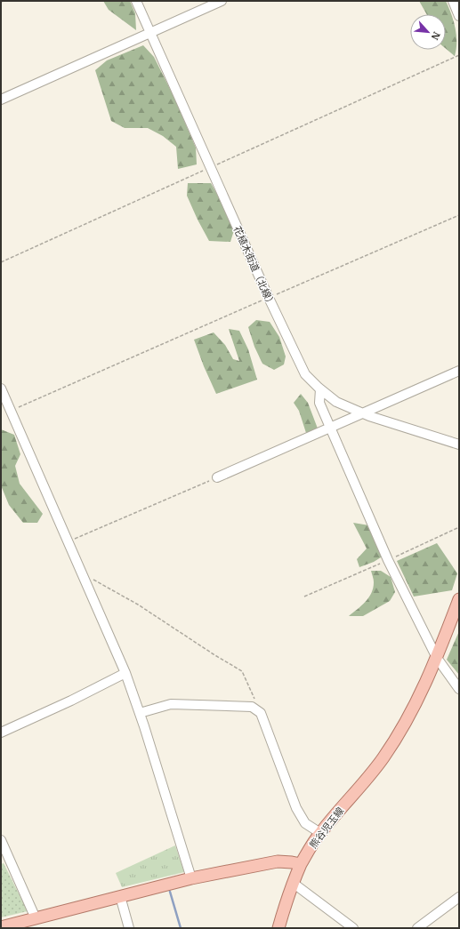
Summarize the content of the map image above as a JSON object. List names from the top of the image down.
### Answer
{
  "streets": {
    "main road": ["熊谷児玉線"],
    "street": ["花植木街道（北線）"]
  },
  "north": "bottom right"
}
